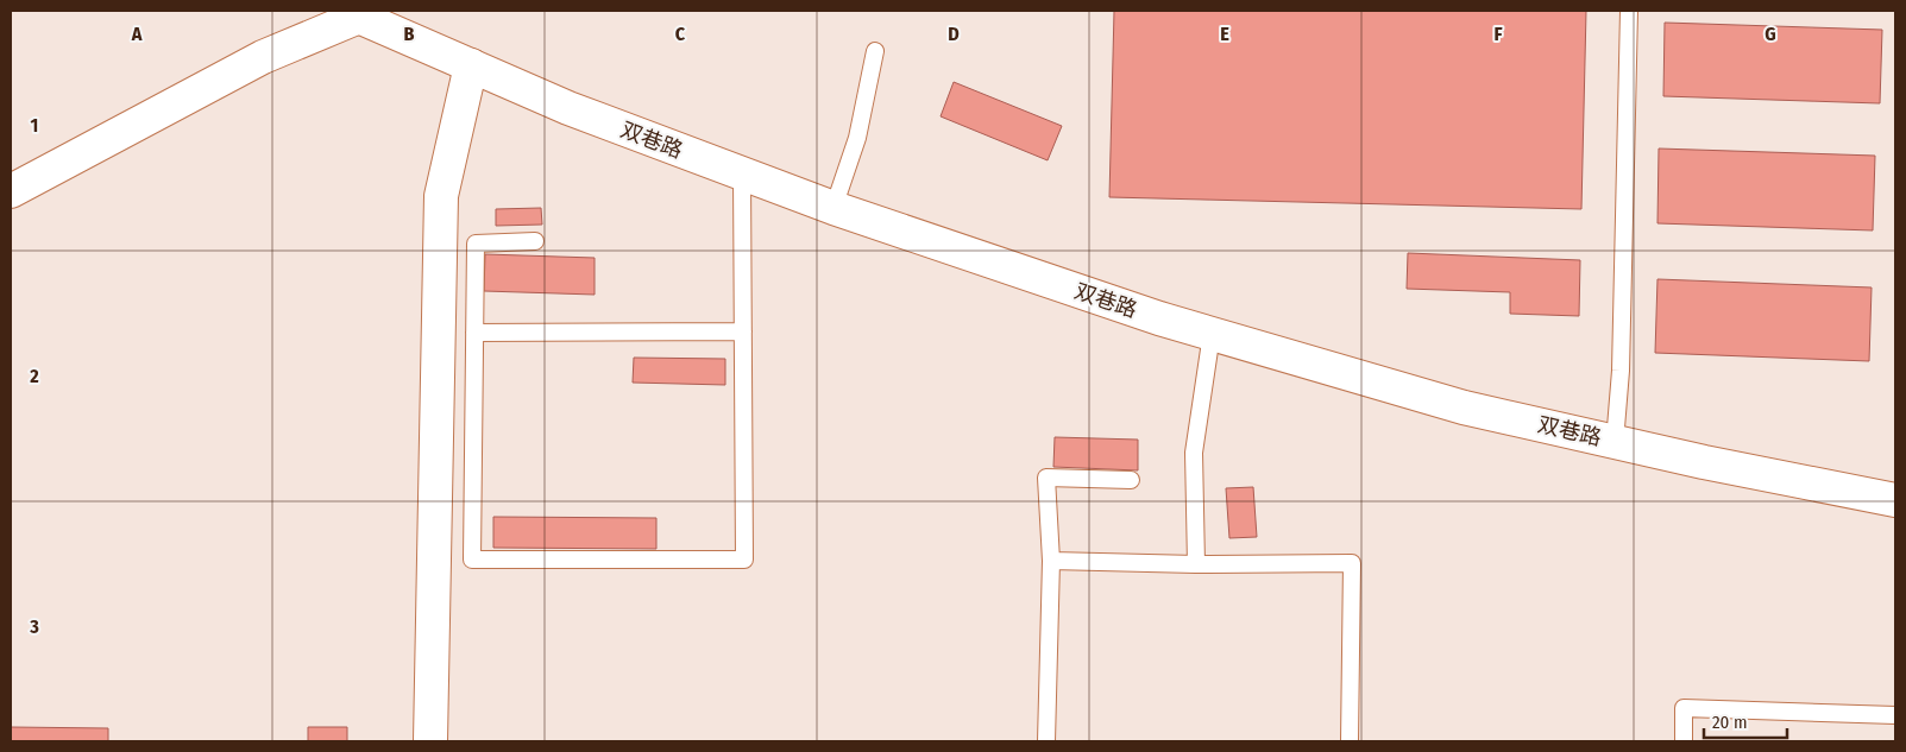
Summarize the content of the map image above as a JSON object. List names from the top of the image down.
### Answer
{
  "streets": {
    "main road": ["双巷路"]
  },
  "scale_bar": "20 m",
  "grid": {
    "columns": [
      "A",
      "B",
      "C",
      "D",
      "E",
      "F",
      "G"
    ],
    "rows": ["1", "2", "3"]
  }
}
